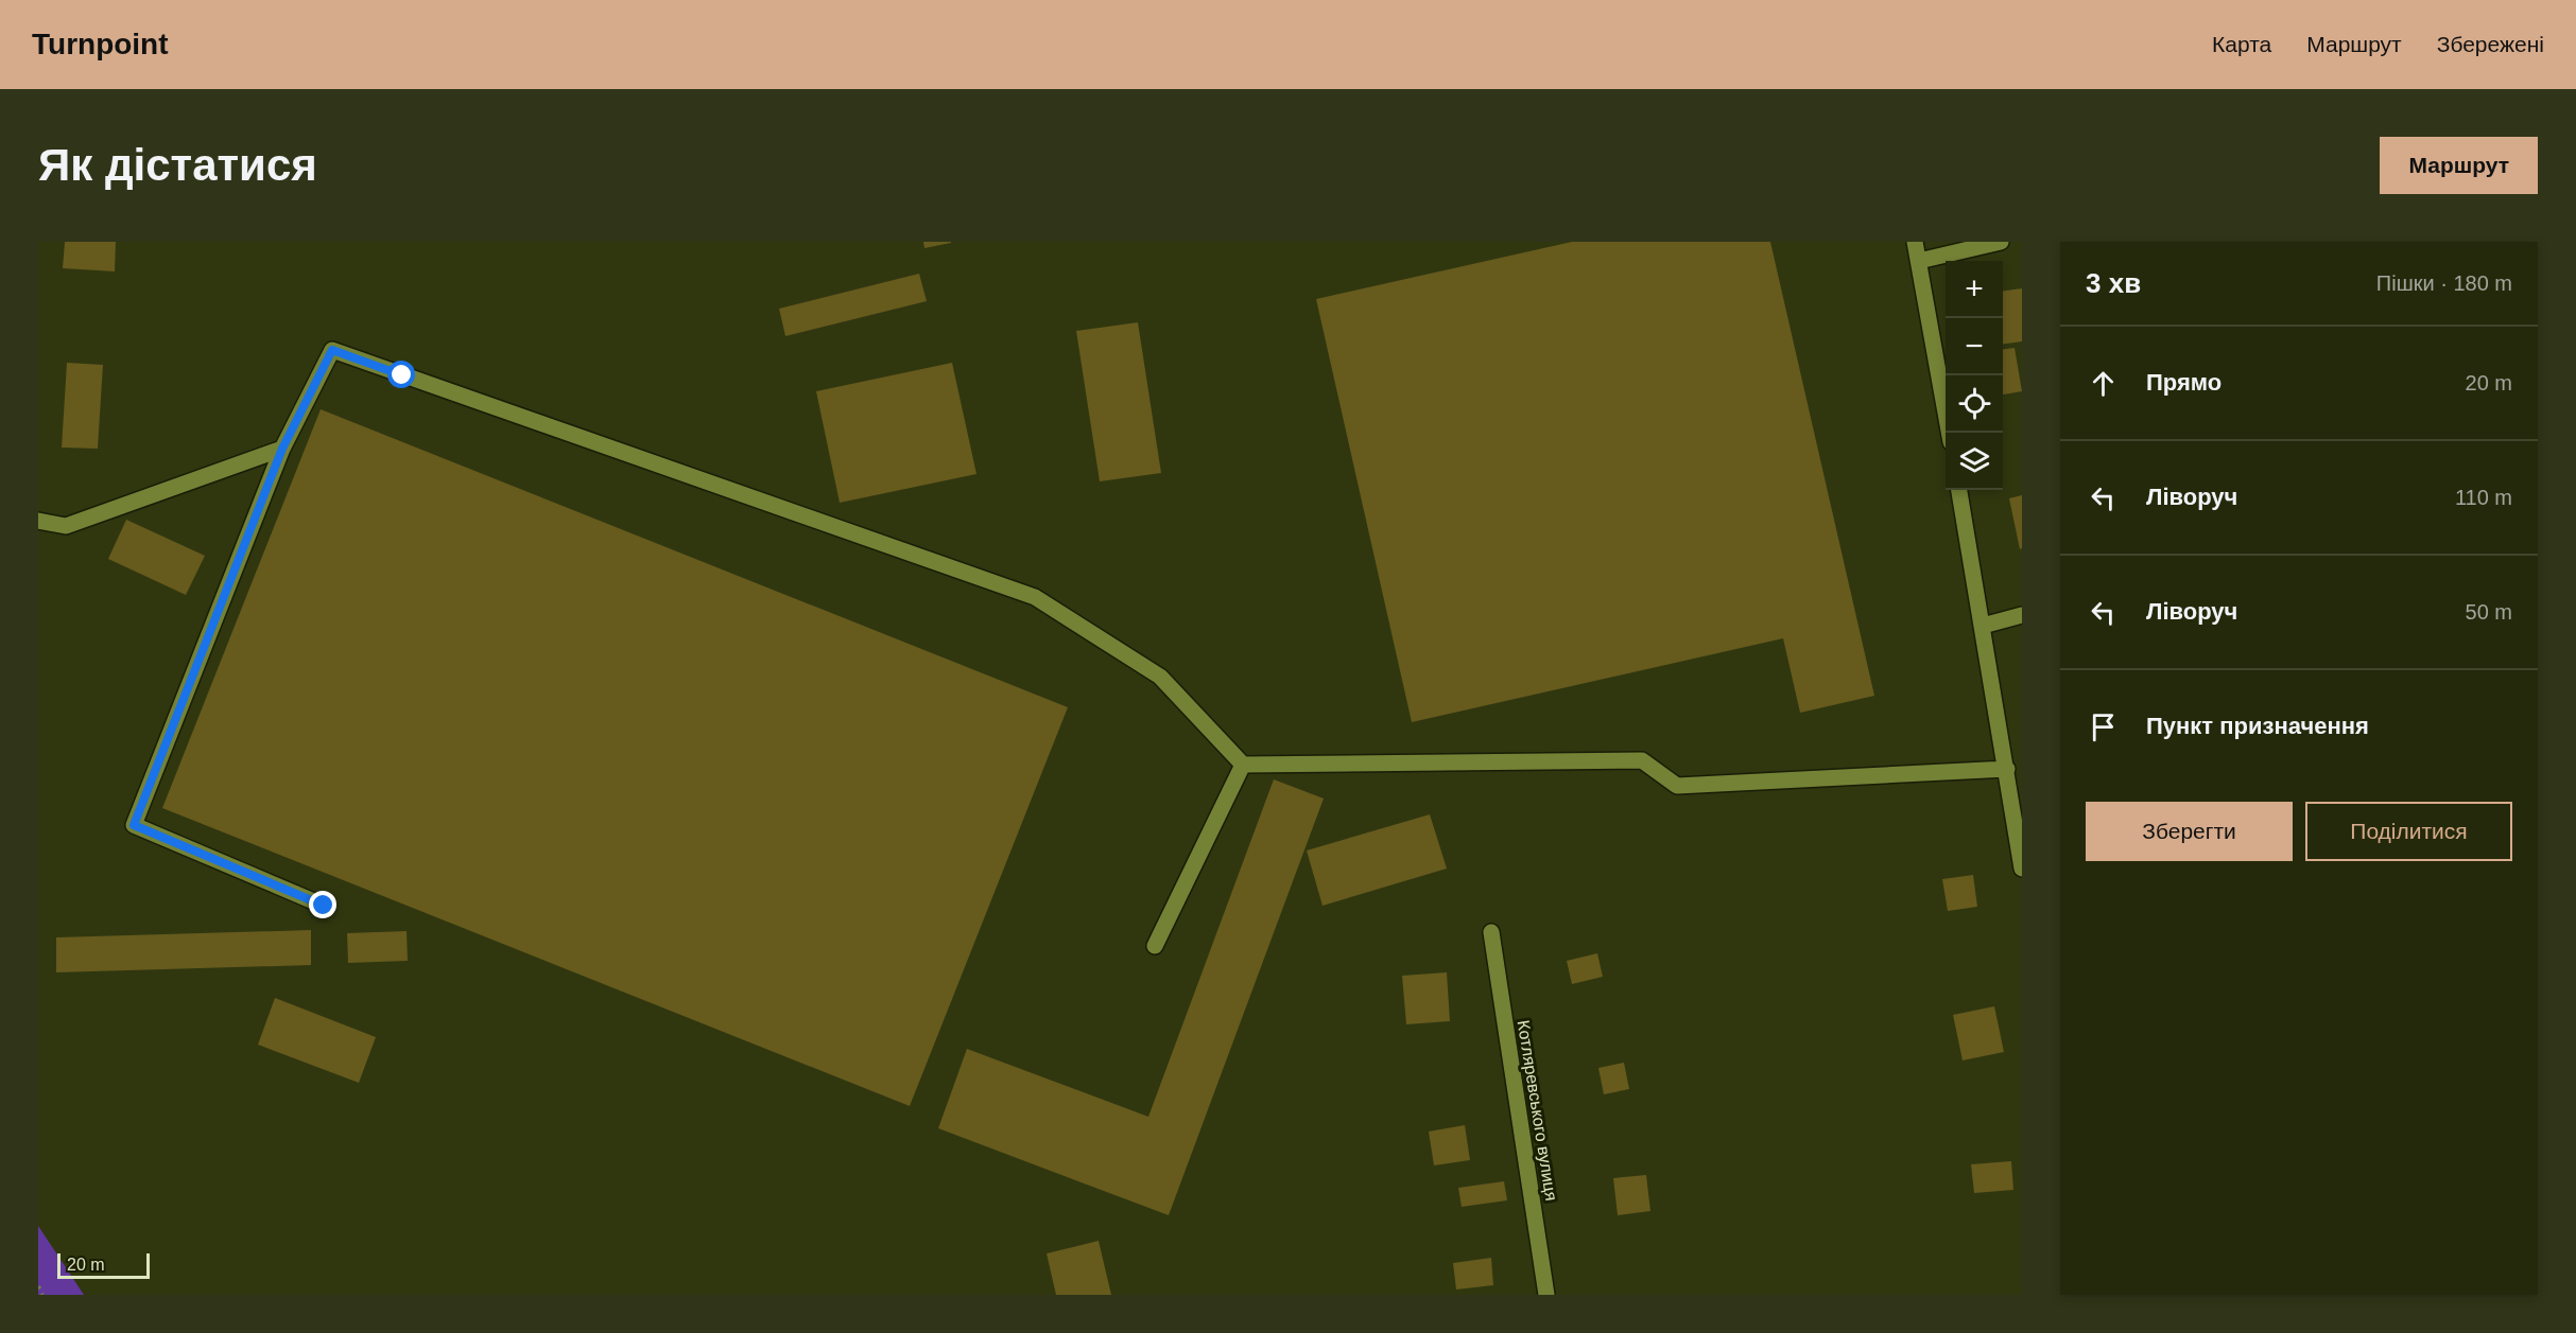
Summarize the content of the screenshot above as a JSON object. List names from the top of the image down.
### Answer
{
  "streets": {
    "street": ["Котляревського вулиця"]
  },
  "scale_bar": "20 m",
  "page": {
    "header": "Turnpoint",
    "nav": ["Карта", "Маршрут", "Збережені"],
    "buttons": [
      "Маршрут",
      ["Зберегти", "Поділитися"]
    ],
    "title": "Як дістатися",
    "heading": ["3 хв", "Пішки · 180 m"],
    "map_buttons": ["+", "−"],
    "list": [
      ["Прямо", "20 m"],
      ["Ліворуч", "110 m"],
      ["Ліворуч", "50 m"],
      "Пункт призначення"
    ],
    "scale": "20 m"
  }
}
